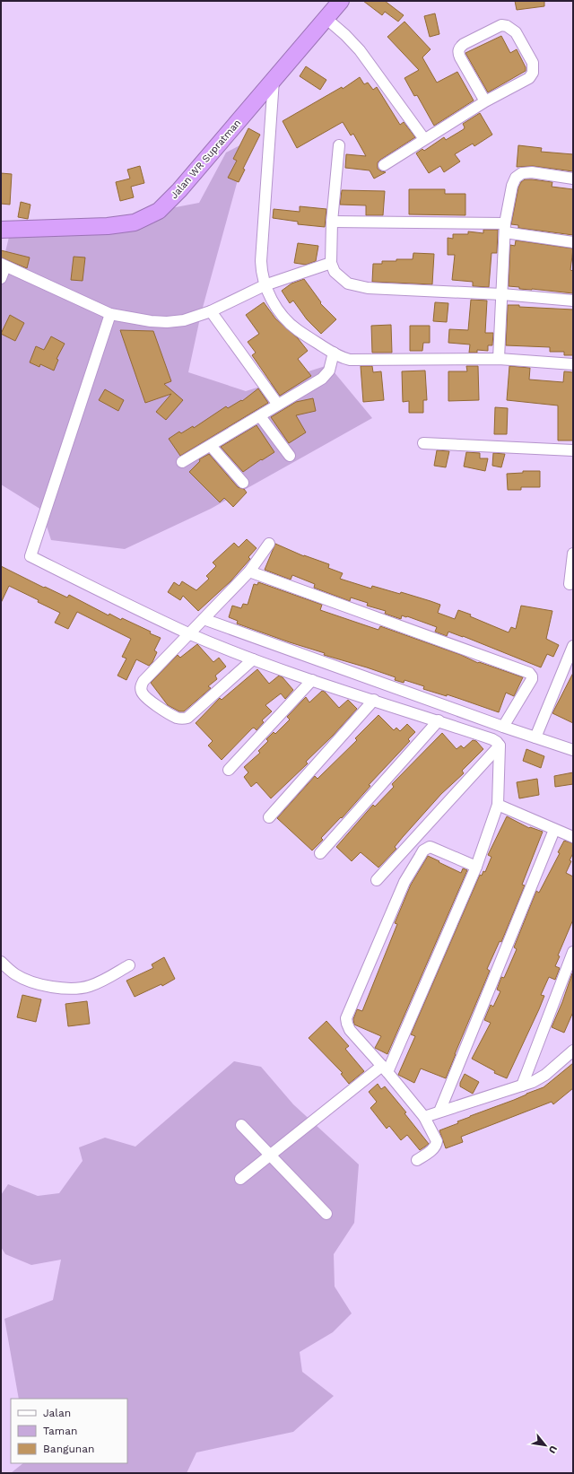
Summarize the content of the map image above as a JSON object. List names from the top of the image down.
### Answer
{
  "streets": {
    "highway": ["Jalan WR Supratman"]
  },
  "legend": ["Jalan", "Taman", "Bangunan"],
  "north": "bottom right"
}
